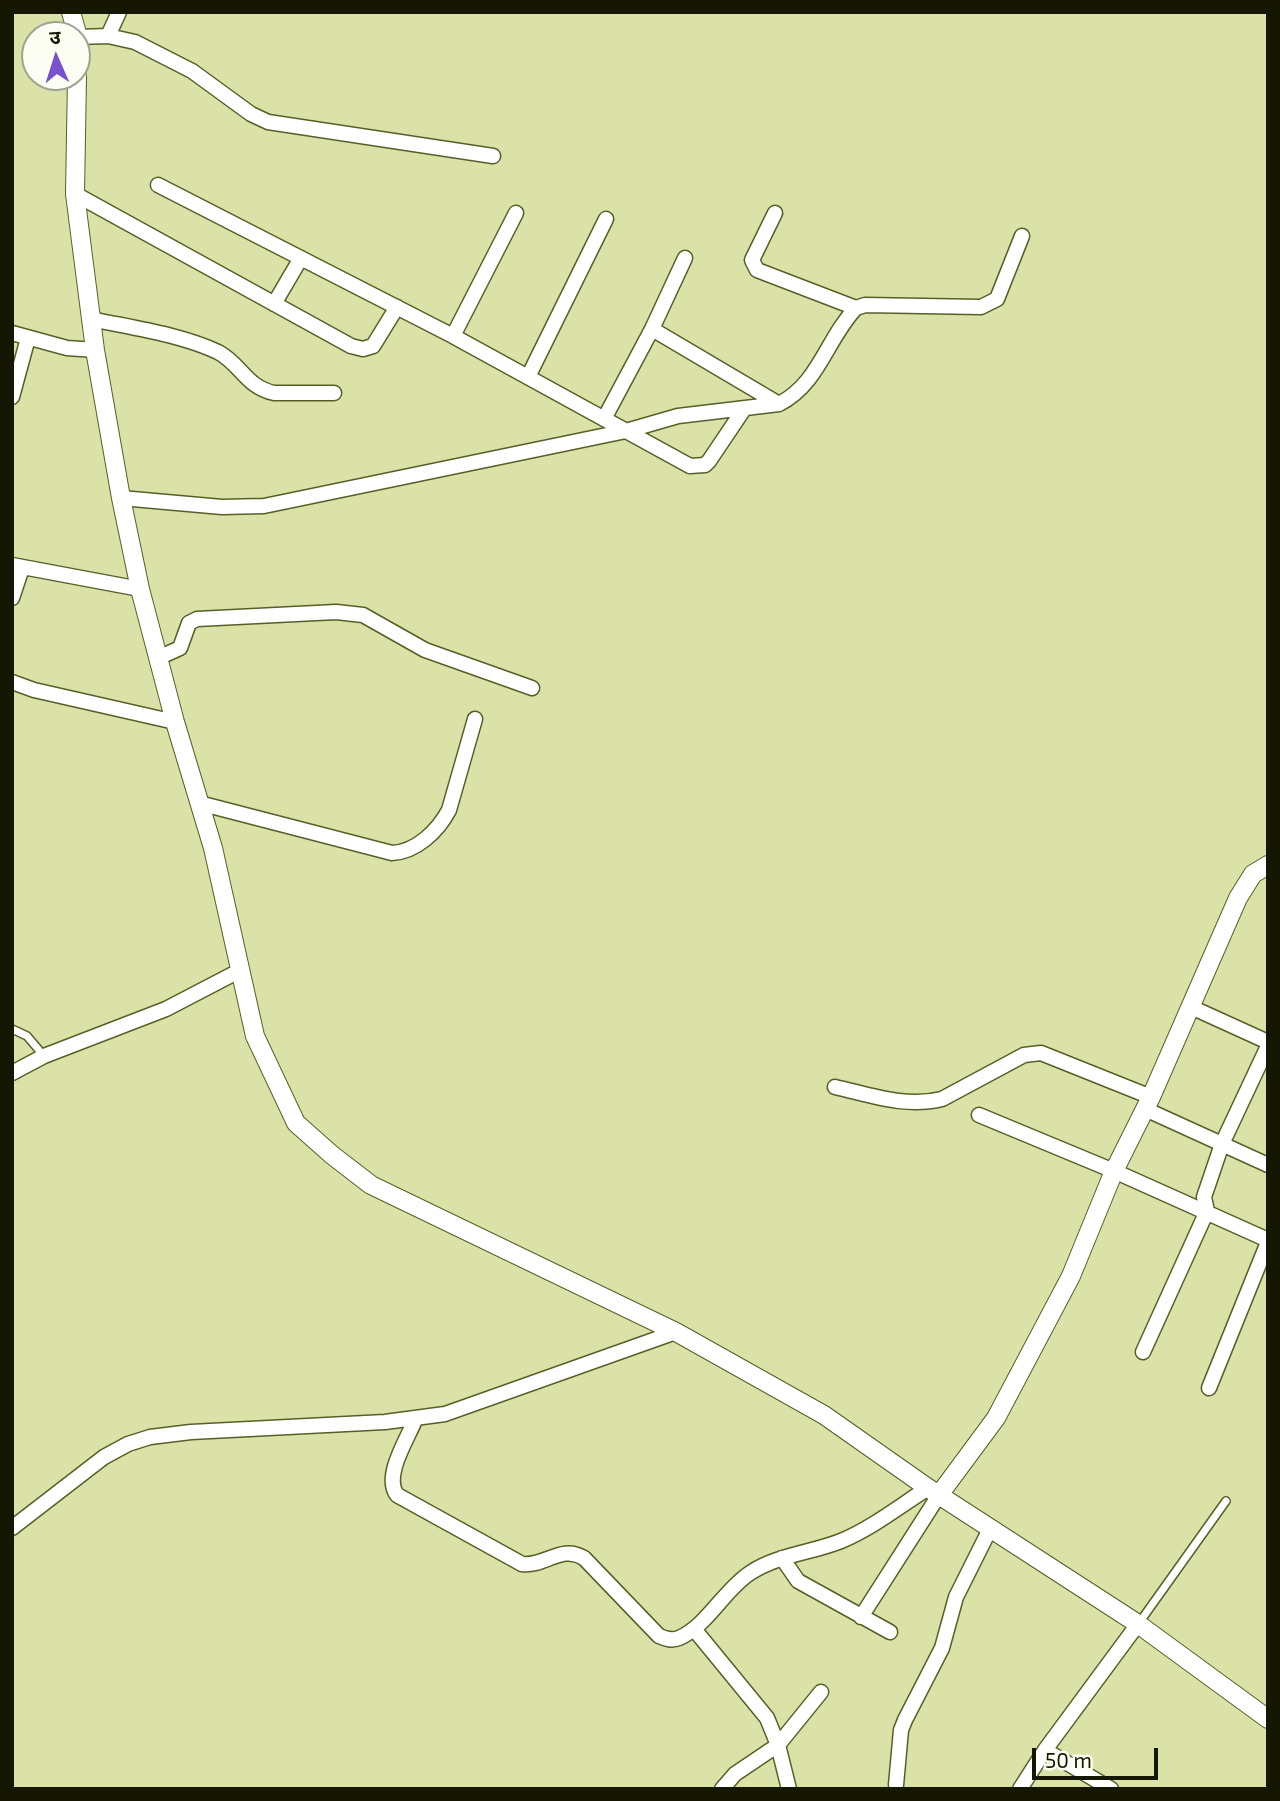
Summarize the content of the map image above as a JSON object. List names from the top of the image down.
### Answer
{
  "scale_bar": "50 m",
  "north": "top"
}
